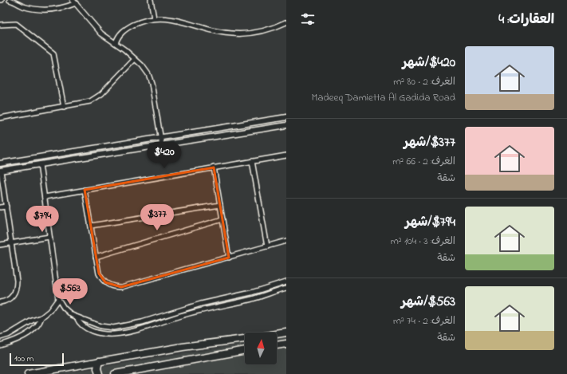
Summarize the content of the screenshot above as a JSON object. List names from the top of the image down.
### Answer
{
  "scale_bar": "100 m",
  "north": "top",
  "page": {
    "heading": "العقارات: 4",
    "list": [
      {
        "name": "$420/شهر",
        "note": "الغرف: 2 · 80 m² · Madeeq Damietta Al Gadida Road"
      },
      {
        "name": "$377/شهر",
        "note": "الغرف: 2 · 66 m² · شقة"
      },
      {
        "name": "$794/شهر",
        "note": "الغرف: 3 · 104 m² · شقة"
      },
      {
        "name": "$563/شهر",
        "note": "الغرف: 2 · 74 m² · شقة"
      }
    ],
    "price": [
      "$420",
      "$377",
      "$794",
      "$563"
    ],
    "scale": "100 m"
  }
}
